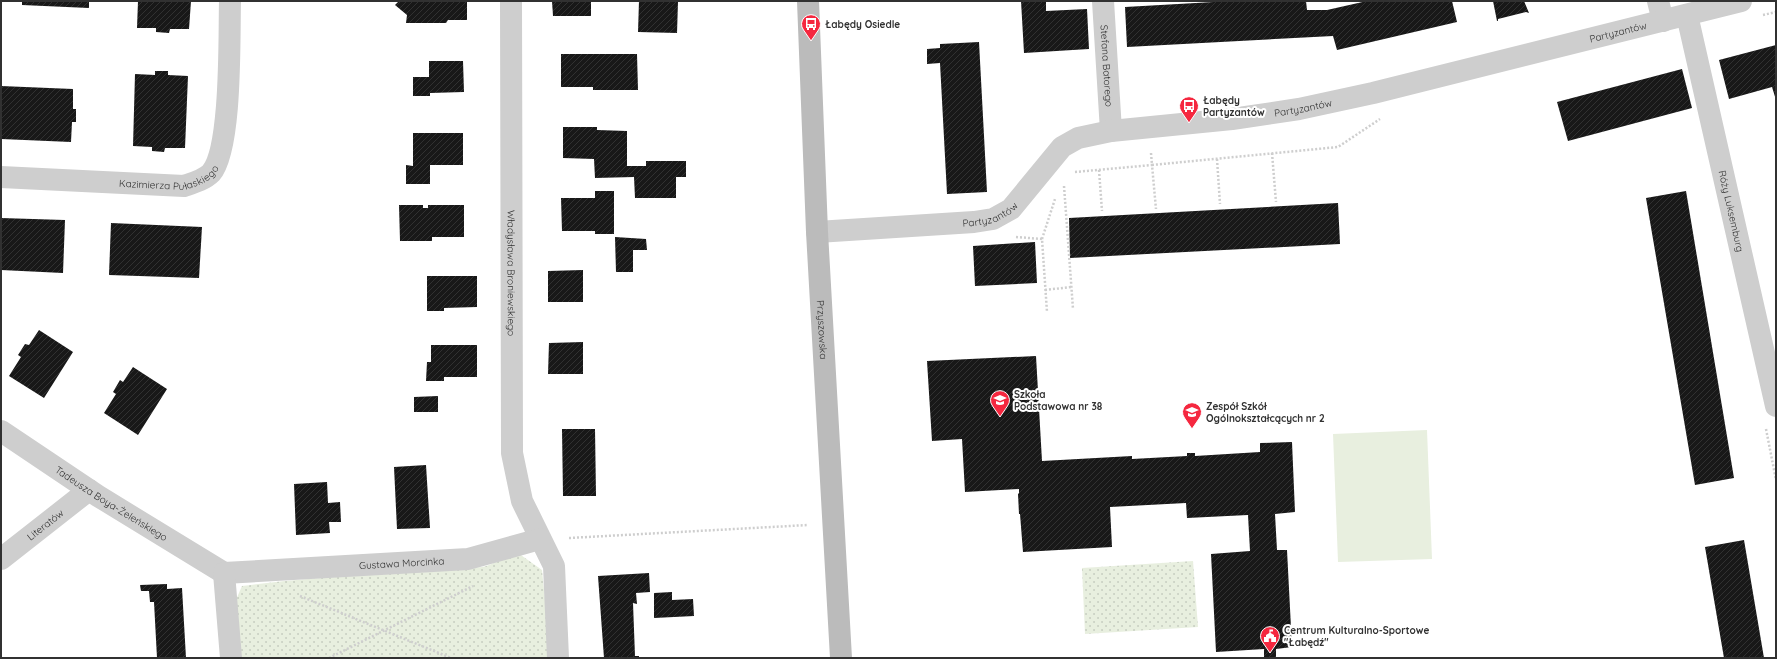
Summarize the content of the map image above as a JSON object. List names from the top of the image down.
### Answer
{
  "streets": {
    "street": [
      "Partyzantów",
      "Stefana Batorego",
      "Kazimierza Pułaskiego",
      "Róży Luksemburg",
      "Władysława Broniewskiego",
      "Przyszowska",
      "Tadeusza Boya-Żeleńskiego",
      "Literatów",
      "Gustawa Morcinka"
    ]
  },
  "crossings": [
    ["Partyzantów", "Stefana Batorego"],
    ["Partyzantów", "Róży Luksemburg"],
    ["Partyzantów", "Przyszowska"],
    ["Władysława Broniewskiego", "Gustawa Morcinka"],
    ["Tadeusza Boya-Żeleńskiego", "Literatów"],
    ["Tadeusza Boya-Żeleńskiego", "Gustawa Morcinka"]
  ],
  "places": {
    "bus stop": ["Łabędy Osiedle", "Łabędy Partyzantów"],
    "school or university": ["Szkoła Podstawowa nr 38", "Zespół Szkół Ogólnokształcących nr 2"],
    "public building": ["Centrum Kulturalno-Sportowe \"Łabędź\""]
  }
}
